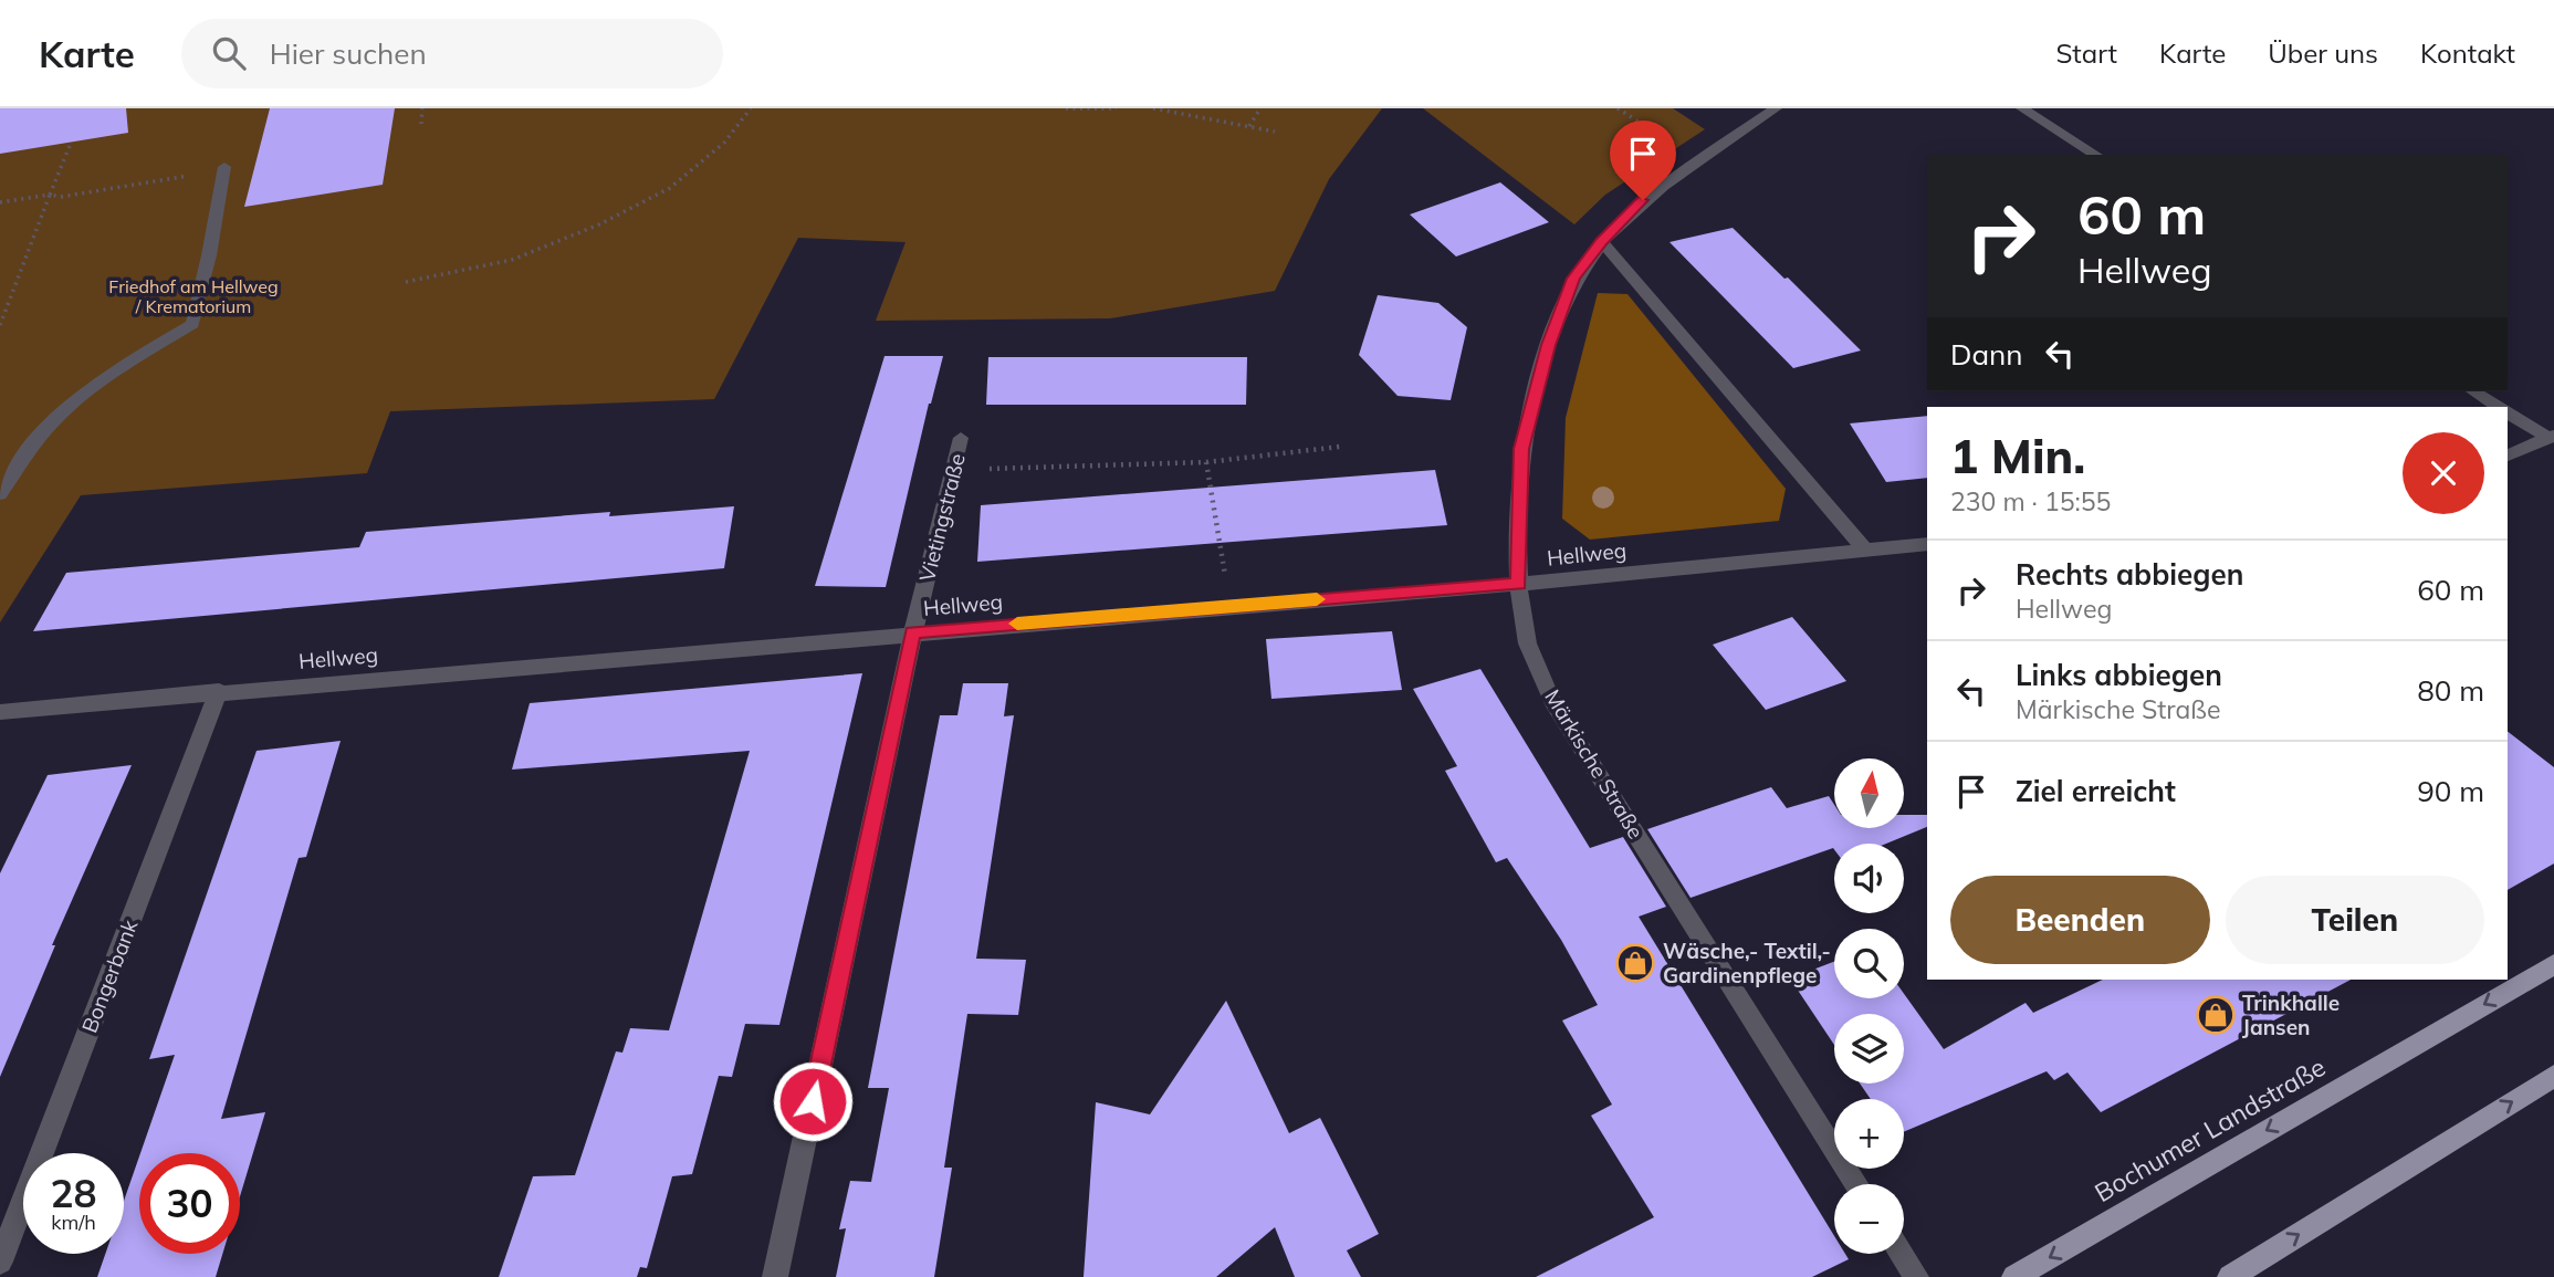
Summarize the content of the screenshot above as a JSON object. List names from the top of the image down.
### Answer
{
  "streets": {
    "main road": ["Bochumer Landstraße"],
    "street": [
      "Vietingstraße",
      "Hellweg",
      "Märkische Straße",
      "Bongerbank"
    ]
  },
  "crossings": [
    ["Vietingstraße", "Hellweg"],
    ["Hellweg", "Märkische Straße"],
    ["Hellweg", "Bongerbank"]
  ],
  "parks": ["Friedhof am Hellweg / Krematorium"],
  "places": {
    "shop": ["Wäsche,- Textil,- Gardinenpflege", "Trinkhalle Jansen"]
  },
  "north": "top",
  "page": {
    "header": "Karte",
    "search": "Hier suchen",
    "nav": [
      "Start",
      "Karte",
      "Über uns",
      "Kontakt"
    ],
    "turn": ["60 m", "Hellweg"],
    "then": "Dann",
    "heading": ["1 Min.", "230 m · 15:55"],
    "list": [
      {
        "name": "Rechts abbiegen",
        "note": "Hellweg",
        "value": "60 m"
      },
      {
        "name": "Links abbiegen",
        "note": "Märkische Straße",
        "value": "80 m"
      },
      {
        "name": "Ziel erreicht",
        "value": "90 m"
      }
    ],
    "map_buttons": ["+", "−"],
    "buttons": ["Beenden", "Teilen"],
    "speed": "28 km/h",
    "limit": "30"
  }
}
